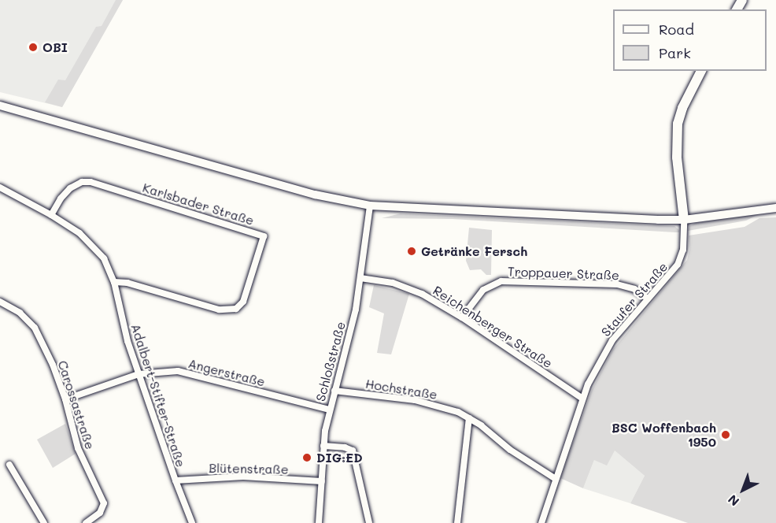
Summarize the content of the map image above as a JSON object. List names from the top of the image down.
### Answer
{
  "streets": {
    "street": [
      "Karlsbader Straße",
      "Troppauer Straße",
      "Staufer Straße",
      "Reichenberger Straße",
      "Schloßstraße",
      "Angerstraße",
      "Hochstraße",
      "Adalbert-Stifter-Straße",
      "Carossastraße",
      "Blütenstraße"
    ]
  },
  "crossings": [
    ["Karlsbader Straße", "Adalbert-Stifter-Straße"],
    ["Troppauer Straße", "Staufer Straße"],
    ["Troppauer Straße", "Reichenberger Straße"],
    ["Staufer Straße", "Reichenberger Straße"],
    ["Staufer Straße", "Hochstraße"],
    ["Reichenberger Straße", "Schloßstraße"],
    ["Schloßstraße", "Angerstraße"],
    ["Schloßstraße", "Hochstraße"],
    ["Schloßstraße", "Blütenstraße"],
    ["Angerstraße", "Adalbert-Stifter-Straße"],
    ["Angerstraße", "Carossastraße"],
    ["Adalbert-Stifter-Straße", "Blütenstraße"]
  ],
  "places": [
    "OBI",
    "Getränke Fersch",
    "BSC Woffenbach 1950",
    "DIG:ED"
  ],
  "legend": ["Road", "Park"],
  "north": "bottom left"
}
